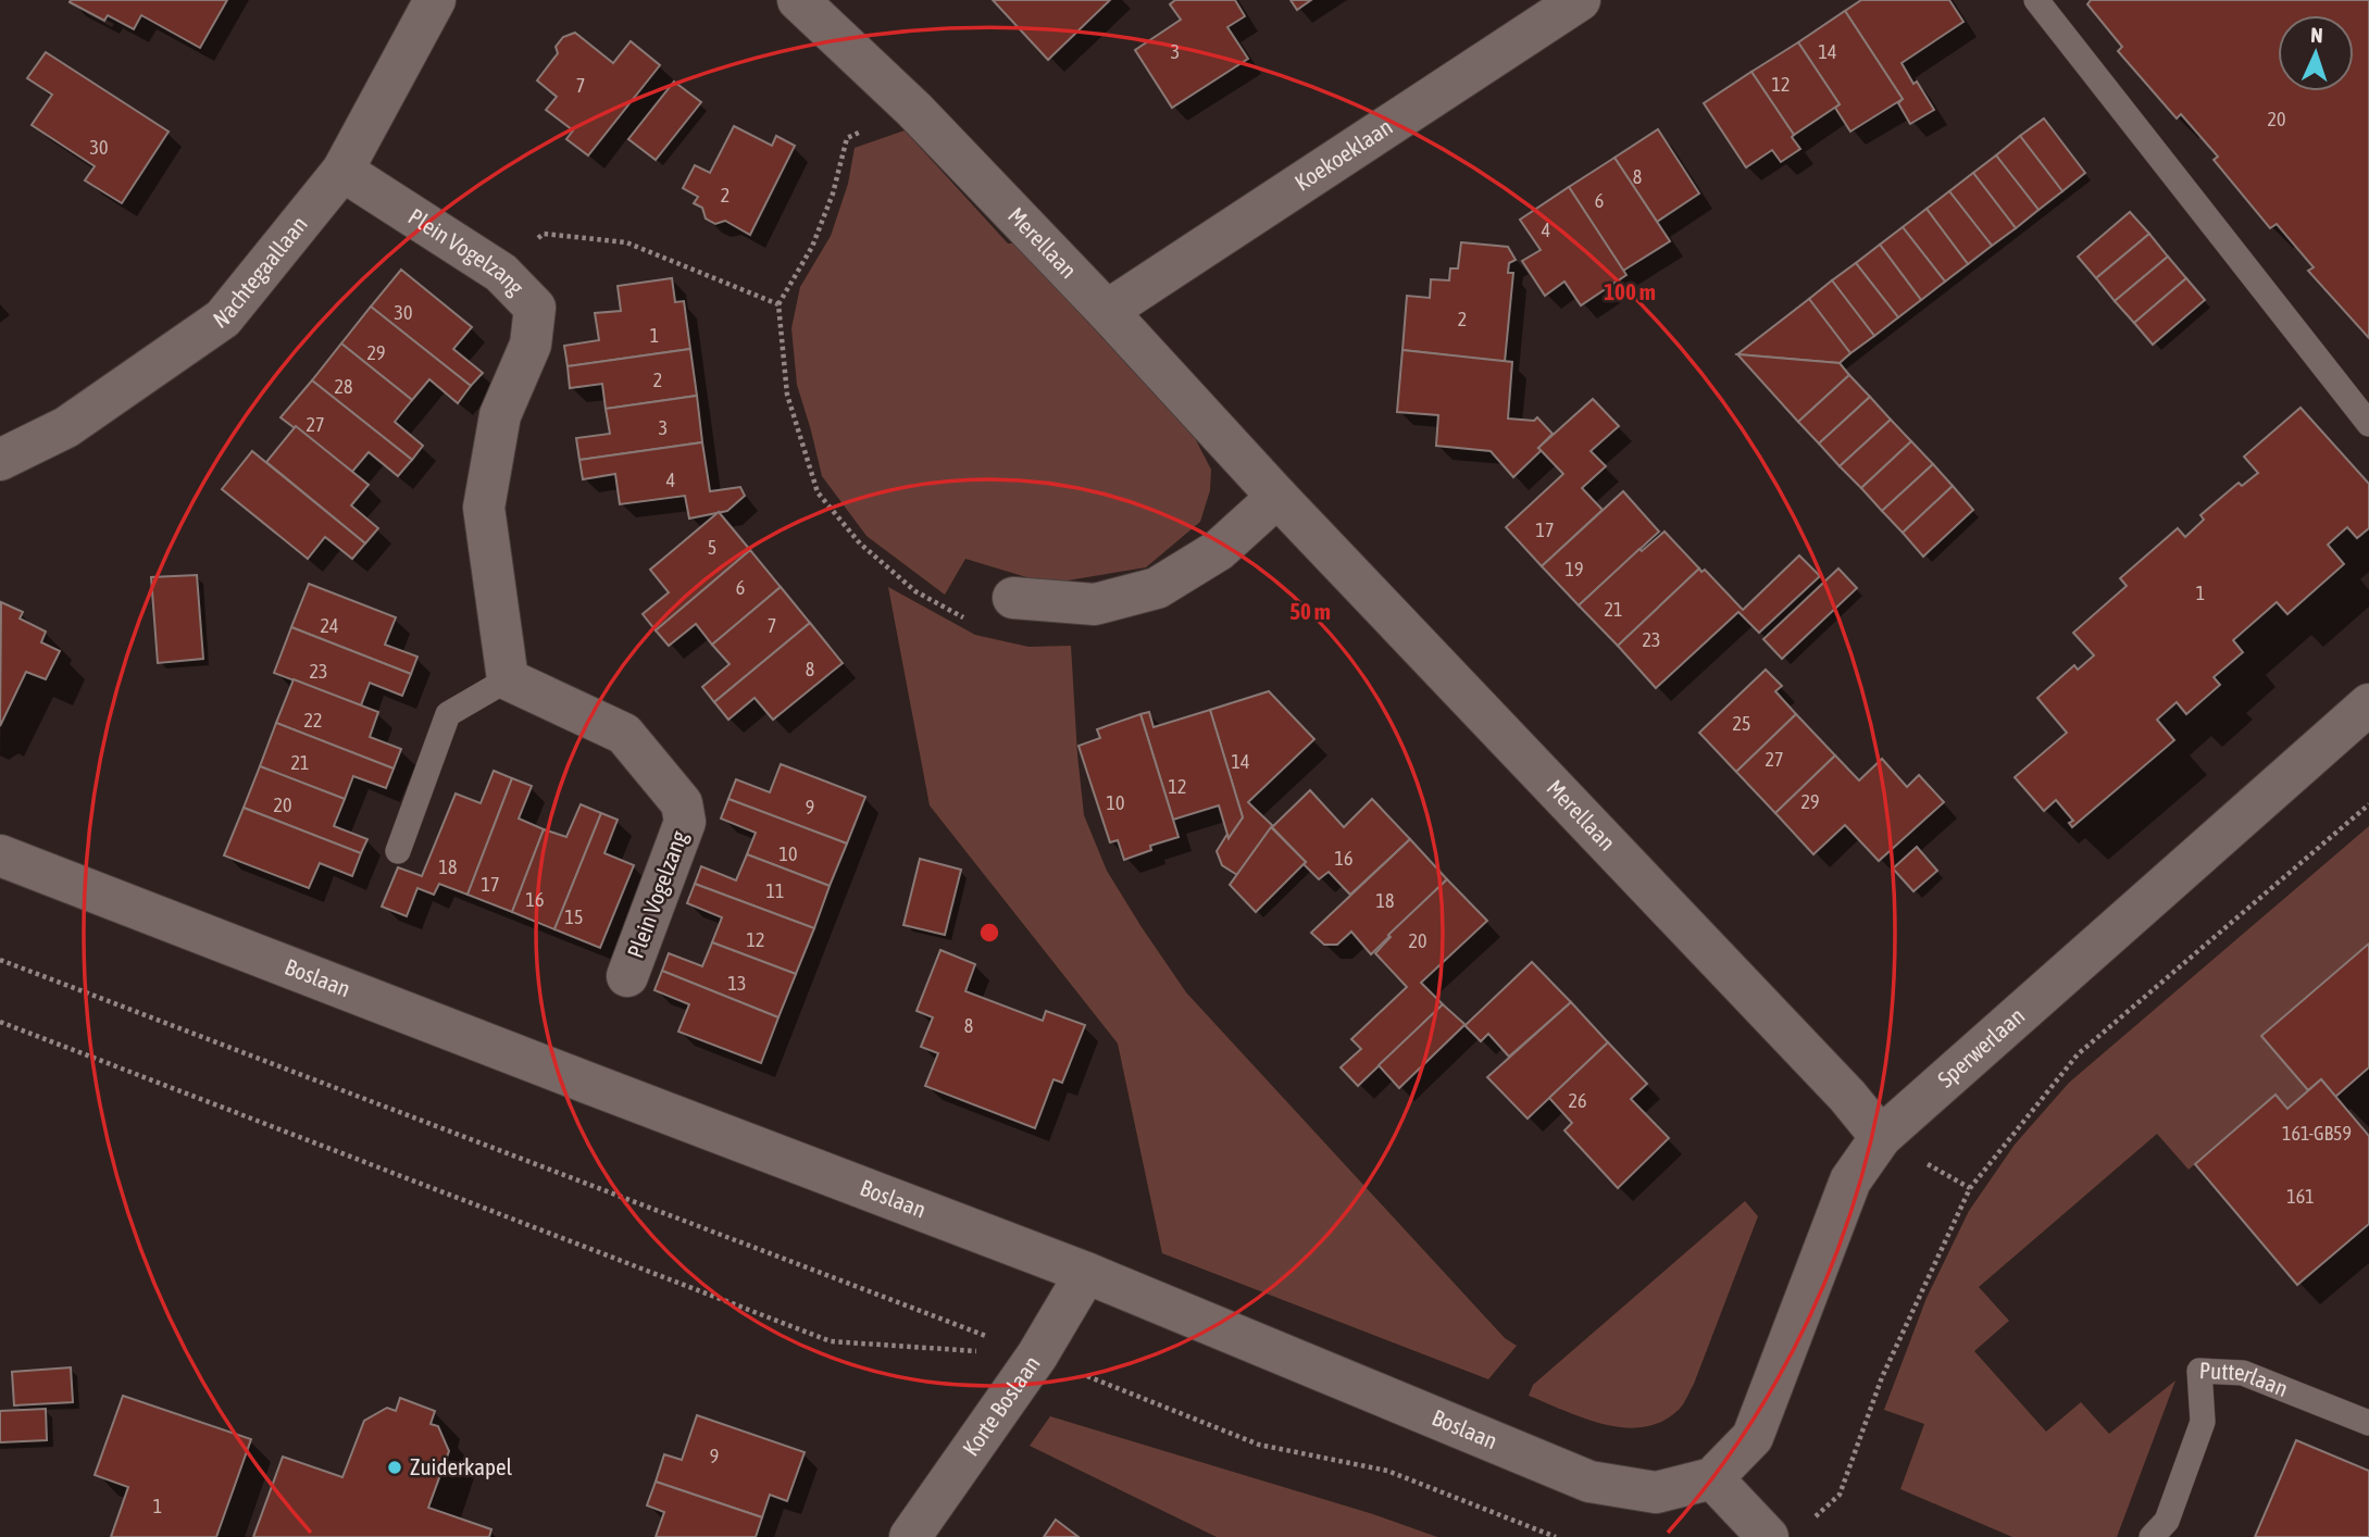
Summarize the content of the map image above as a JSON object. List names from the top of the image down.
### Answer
{
  "streets": {
    "street": [
      "Koekoeklaan",
      "Merellaan",
      "Plein Vogelzang",
      "Nachtegaallaan",
      "Boslaan",
      "Sperwerlaan",
      "Korte Boslaan"
    ],
    "lane": ["Putterlaan"]
  },
  "crossings": [
    ["Koekoeklaan", "Merellaan"],
    ["Merellaan", "Sperwerlaan"],
    ["Plein Vogelzang", "Nachtegaallaan"],
    ["Boslaan", "Sperwerlaan"],
    ["Boslaan", "Korte Boslaan"]
  ],
  "places": ["Zuiderkapel"],
  "house_numbers": [
    "3",
    "14",
    "12",
    "7",
    "20",
    "30",
    "8",
    "2",
    "6",
    "4",
    "30",
    "2",
    "1",
    "29",
    "2",
    "28",
    "27",
    "3",
    "4",
    "17",
    "5",
    "19",
    "6",
    "1",
    "21",
    "24",
    "7",
    "23",
    "8",
    "23",
    "22",
    "25",
    "27",
    "14",
    "21",
    "12",
    "29",
    "10",
    "20",
    "9",
    "10",
    "16",
    "18",
    "17",
    "11",
    "16",
    "18",
    "15",
    "12",
    "20",
    "13",
    "8",
    "26",
    "161-GB59",
    "161",
    "9",
    "1"
  ],
  "north": "top",
  "rings": ["100 m", "50 m"]
}
